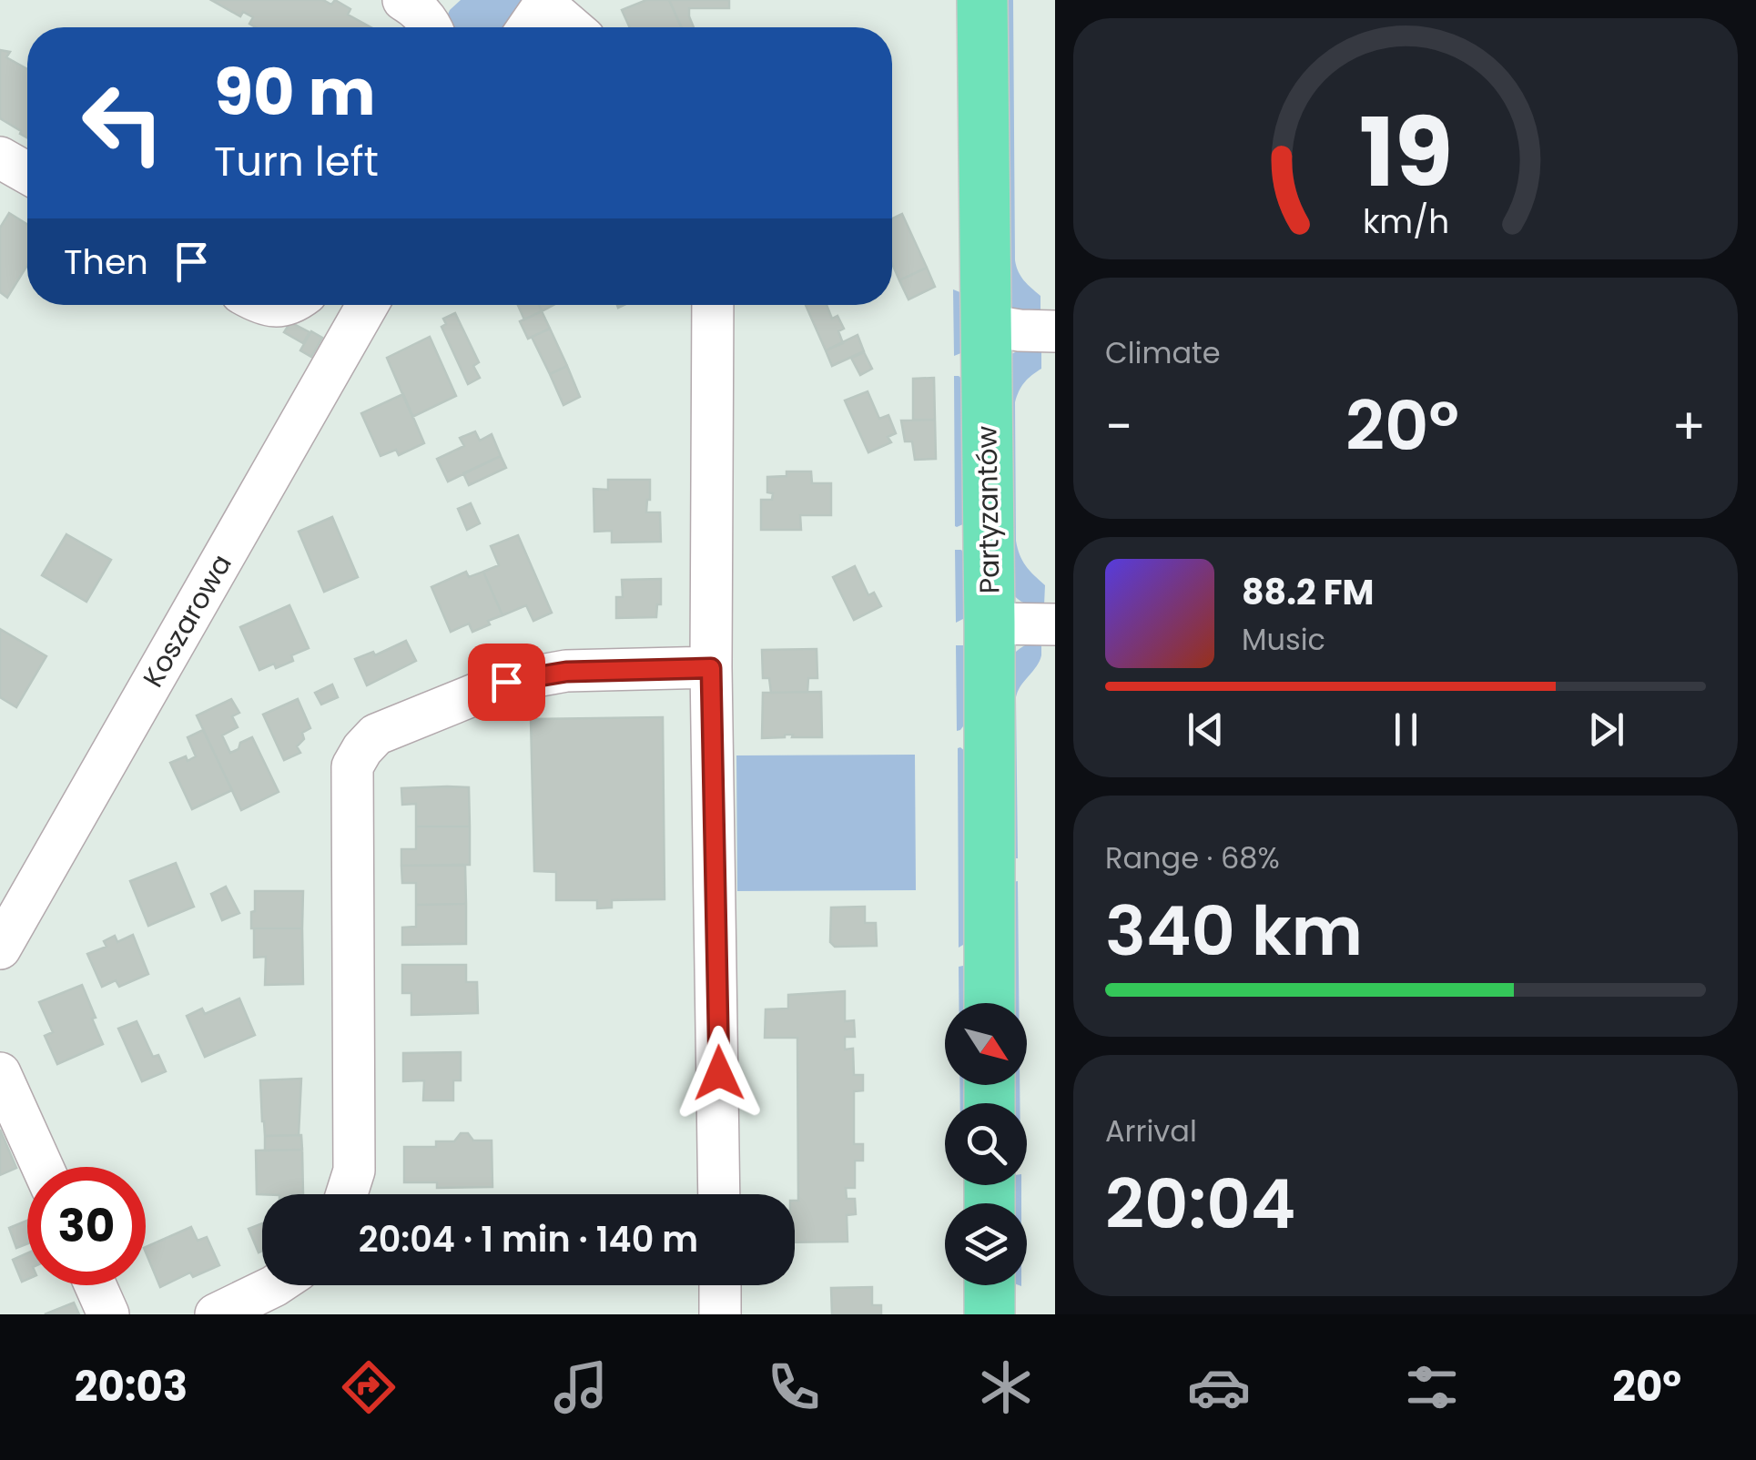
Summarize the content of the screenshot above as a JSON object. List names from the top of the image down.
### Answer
{
  "streets": {
    "main road": ["Partyzantów"],
    "street": ["Koszarowa"]
  },
  "north": "bottom right",
  "page": {
    "turn": ["90 m", "Turn left"],
    "then": "Then",
    "tile": [
      "Climate",
      ["Range · 68%", "340 km"],
      ["Arrival", "20:04"]
    ],
    "heat": ["−", "20°", "+"],
    "song": ["88.2 FM", "Music"],
    "limit": "30",
    "trip": "20:04 · 1 min · 140 m",
    "tabs": ["20:03", "20°"],
    "gauge": ["19", "km/h"]
  }
}
